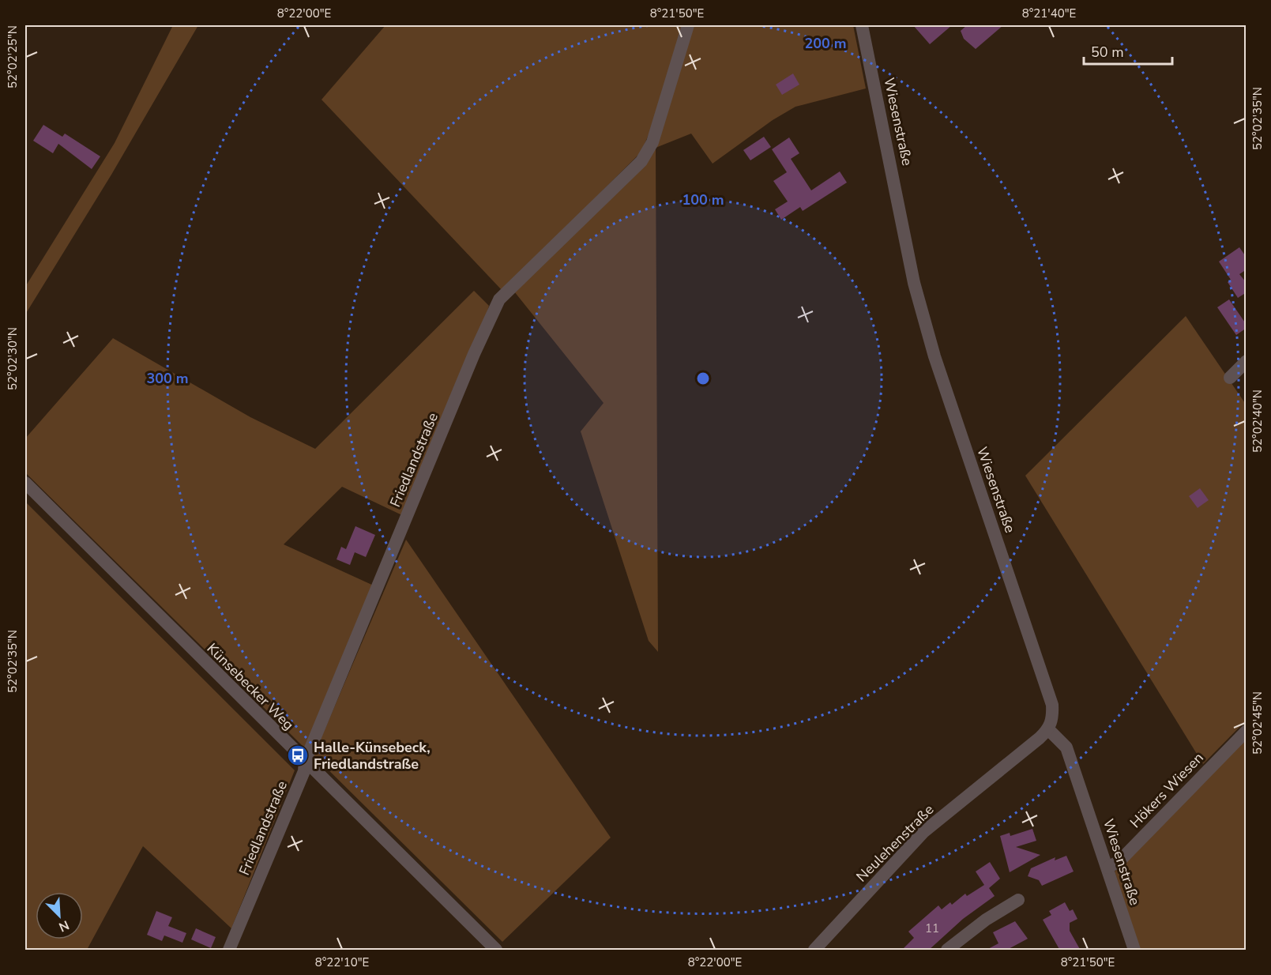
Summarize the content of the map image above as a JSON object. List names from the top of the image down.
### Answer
{
  "streets": {
    "street": [
      "Wiesenstraße",
      "Friedlandstraße",
      "Künsebecker Weg",
      "Hökers Wiesen",
      "Neulehenstraße"
    ]
  },
  "crossings": [
    ["Wiesenstraße", "Hökers Wiesen"],
    ["Wiesenstraße", "Neulehenstraße"],
    ["Friedlandstraße", "Künsebecker Weg"]
  ],
  "places": {
    "bus stop": ["Halle-Künsebeck, Friedlandstraße"]
  },
  "house_numbers": ["11"],
  "scale_bar": "50 m",
  "north": "bottom right",
  "coordinates": [
    "8°22'00\"E",
    "8°21'50\"E",
    "8°21'40\"E",
    "52°02'25\"N",
    "52°02'35\"N",
    "52°02'30\"N",
    "52°02'40\"N",
    "52°02'45\"N",
    "8°22'10\"E"
  ],
  "rings": ["200 m", "100 m", "300 m"]
}
